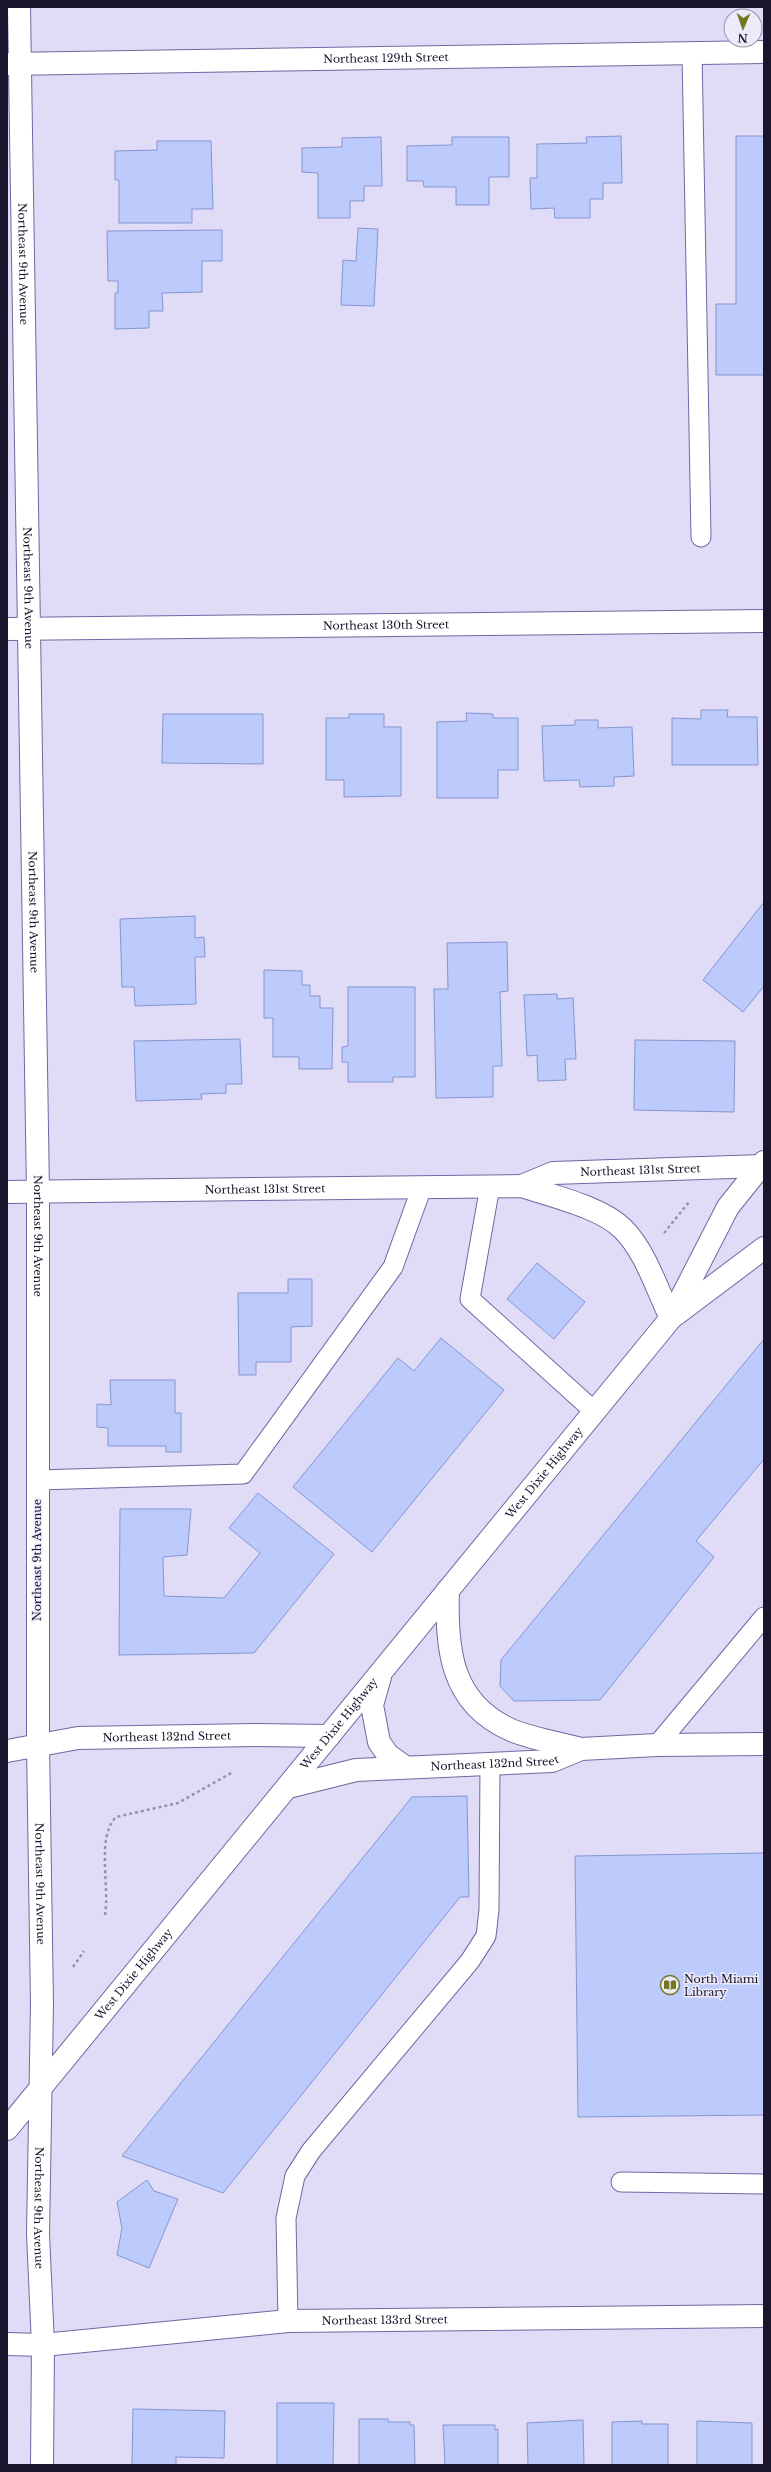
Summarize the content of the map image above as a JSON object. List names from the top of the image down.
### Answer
{
  "streets": {
    "street": [
      "Northeast 129th Street",
      "Northeast 9th Avenue",
      "Northeast 130th Street",
      "Northeast 131st Street",
      "West Dixie Highway",
      "Northeast 132nd Street",
      "Northeast 133rd Street"
    ]
  },
  "crossings": [
    ["Northeast 129th Street", "Northeast 9th Avenue"],
    ["Northeast 9th Avenue", "Northeast 130th Street"],
    ["Northeast 9th Avenue", "Northeast 131st Street"],
    ["Northeast 9th Avenue", "West Dixie Highway"],
    ["Northeast 9th Avenue", "Northeast 132nd Street"],
    ["Northeast 9th Avenue", "Northeast 133rd Street"],
    ["Northeast 131st Street", "West Dixie Highway"],
    ["West Dixie Highway", "Northeast 132nd Street"]
  ],
  "places": {
    "library": ["North Miami Library"]
  },
  "north": "bottom"
}
